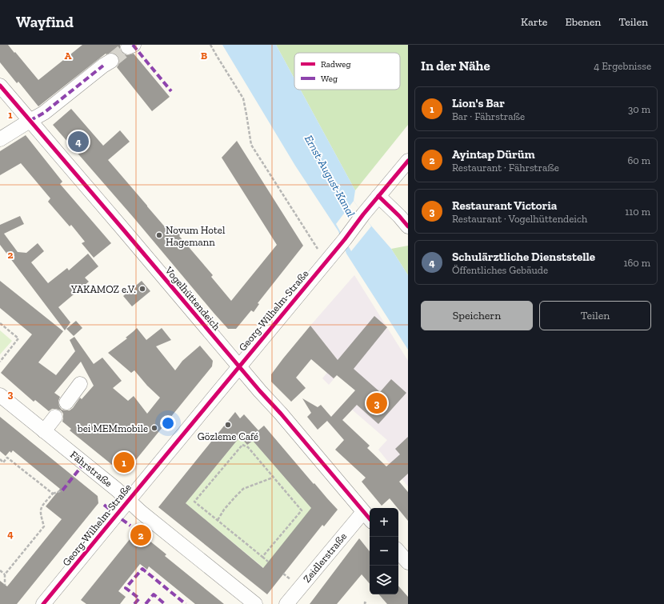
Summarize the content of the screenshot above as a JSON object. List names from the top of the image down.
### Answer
{
  "streets": {
    "street": [
      "Vogelhüttendeich",
      "Georg-Wilhelm-Straße",
      "Fährstraße",
      "Zeidlerstraße"
    ]
  },
  "crossings": [
    ["Vogelhüttendeich", "Georg-Wilhelm-Straße"],
    ["Vogelhüttendeich", "Zeidlerstraße"],
    ["Georg-Wilhelm-Straße", "Fährstraße"]
  ],
  "water": ["Ernst-August-Kanal"],
  "places": [
    "Novum Hotel Hagemann",
    "YAKAMOZ e.V.",
    "Gözleme Café",
    "bei MEMmobile"
  ],
  "legend": ["Radweg", "Weg"],
  "page": {
    "header": "Wayfind",
    "nav": ["Karte", "Ebenen", "Teilen"],
    "heading": ["In der Nähe", "4 Ergebnisse"],
    "list": [
      {
        "mark": "1",
        "name": "Lion's Bar",
        "note": "Bar · Fährstraße",
        "value": "30 m"
      },
      {
        "mark": "2",
        "name": "Ayintap Dürüm",
        "note": "Restaurant · Fährstraße",
        "value": "60 m"
      },
      {
        "mark": "3",
        "name": "Restaurant Victoria",
        "note": "Restaurant · Vogelhüttendeich",
        "value": "110 m"
      },
      {
        "mark": "4",
        "name": "Schulärztliche Dienststelle",
        "note": "Öffentliches Gebäude",
        "value": "160 m"
      }
    ],
    "pins": [
      "4",
      "3",
      "1",
      "2"
    ],
    "buttons": ["Speichern", "Teilen"],
    "map_buttons": ["+", "−"]
  },
  "grid": {
    "columns": ["A", "B"],
    "rows": [
      "1",
      "2",
      "3",
      "4"
    ]
  }
}
